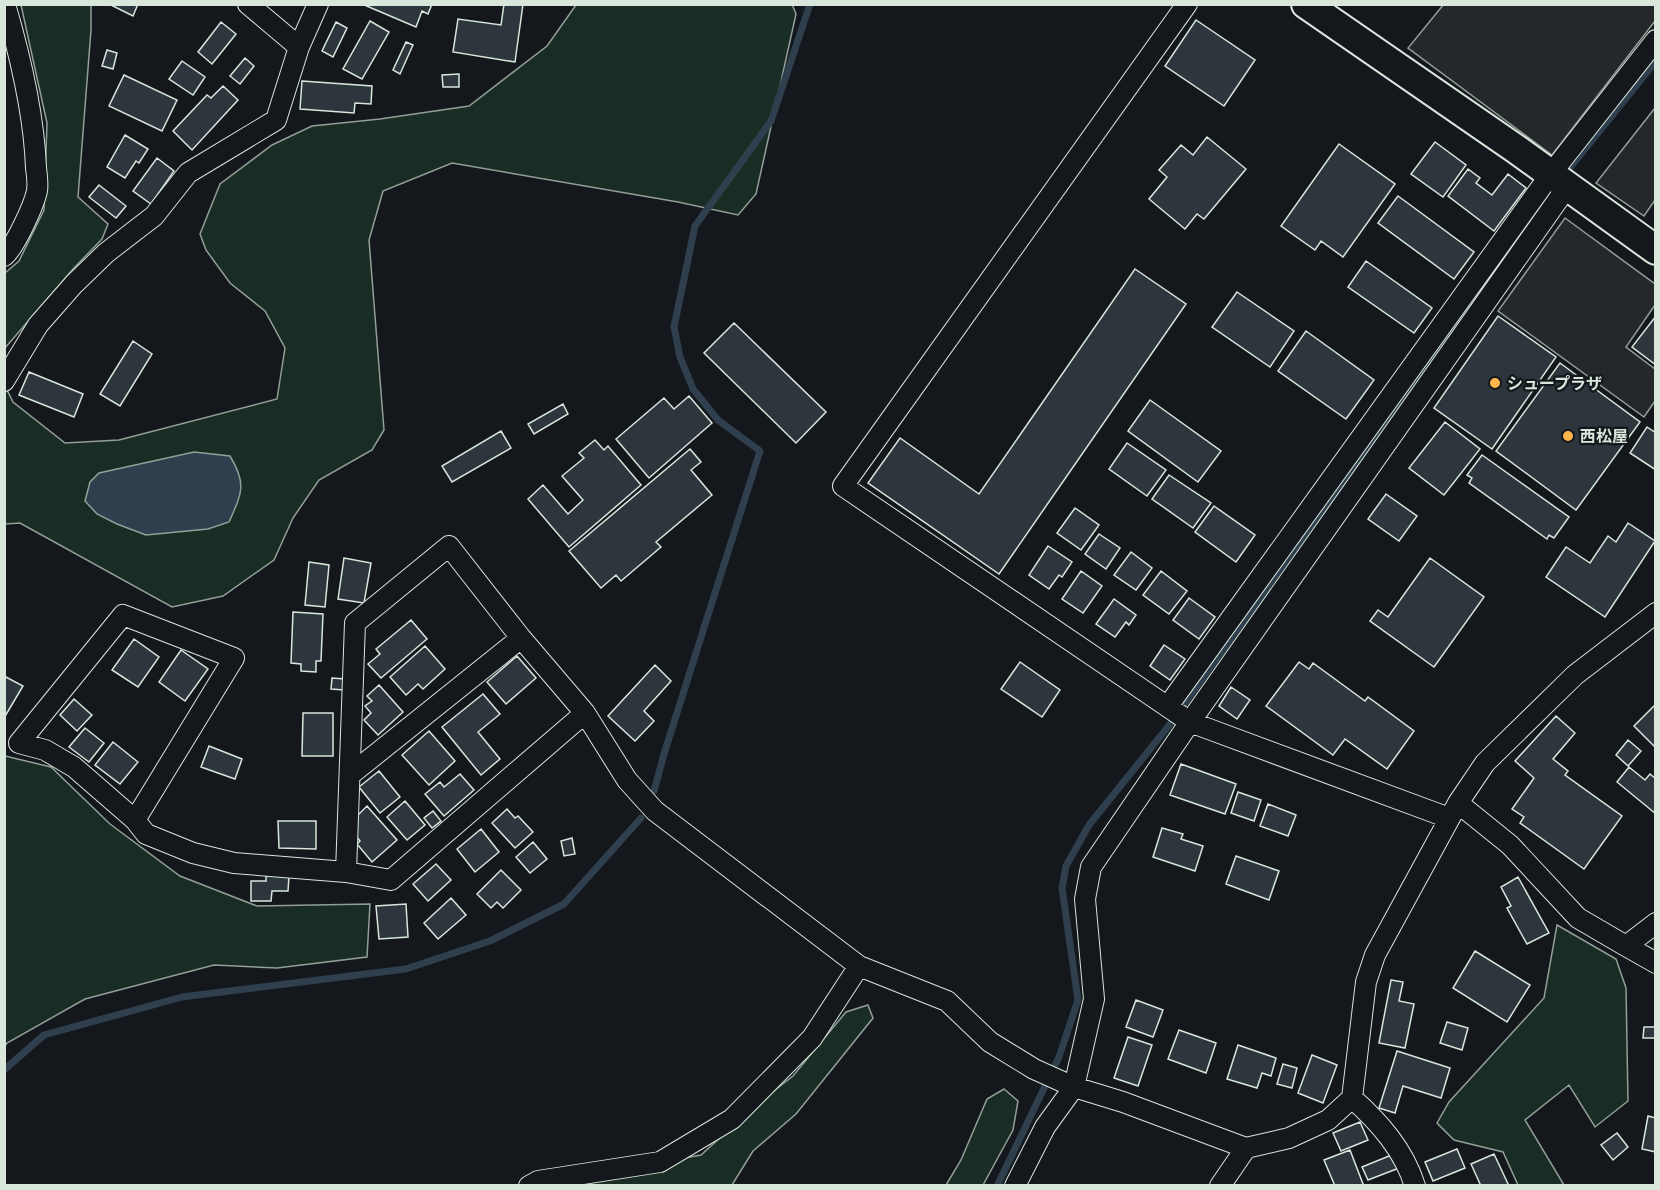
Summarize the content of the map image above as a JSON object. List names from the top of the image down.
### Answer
{
  "places": ["シュープラザ", "西松屋"]
}
